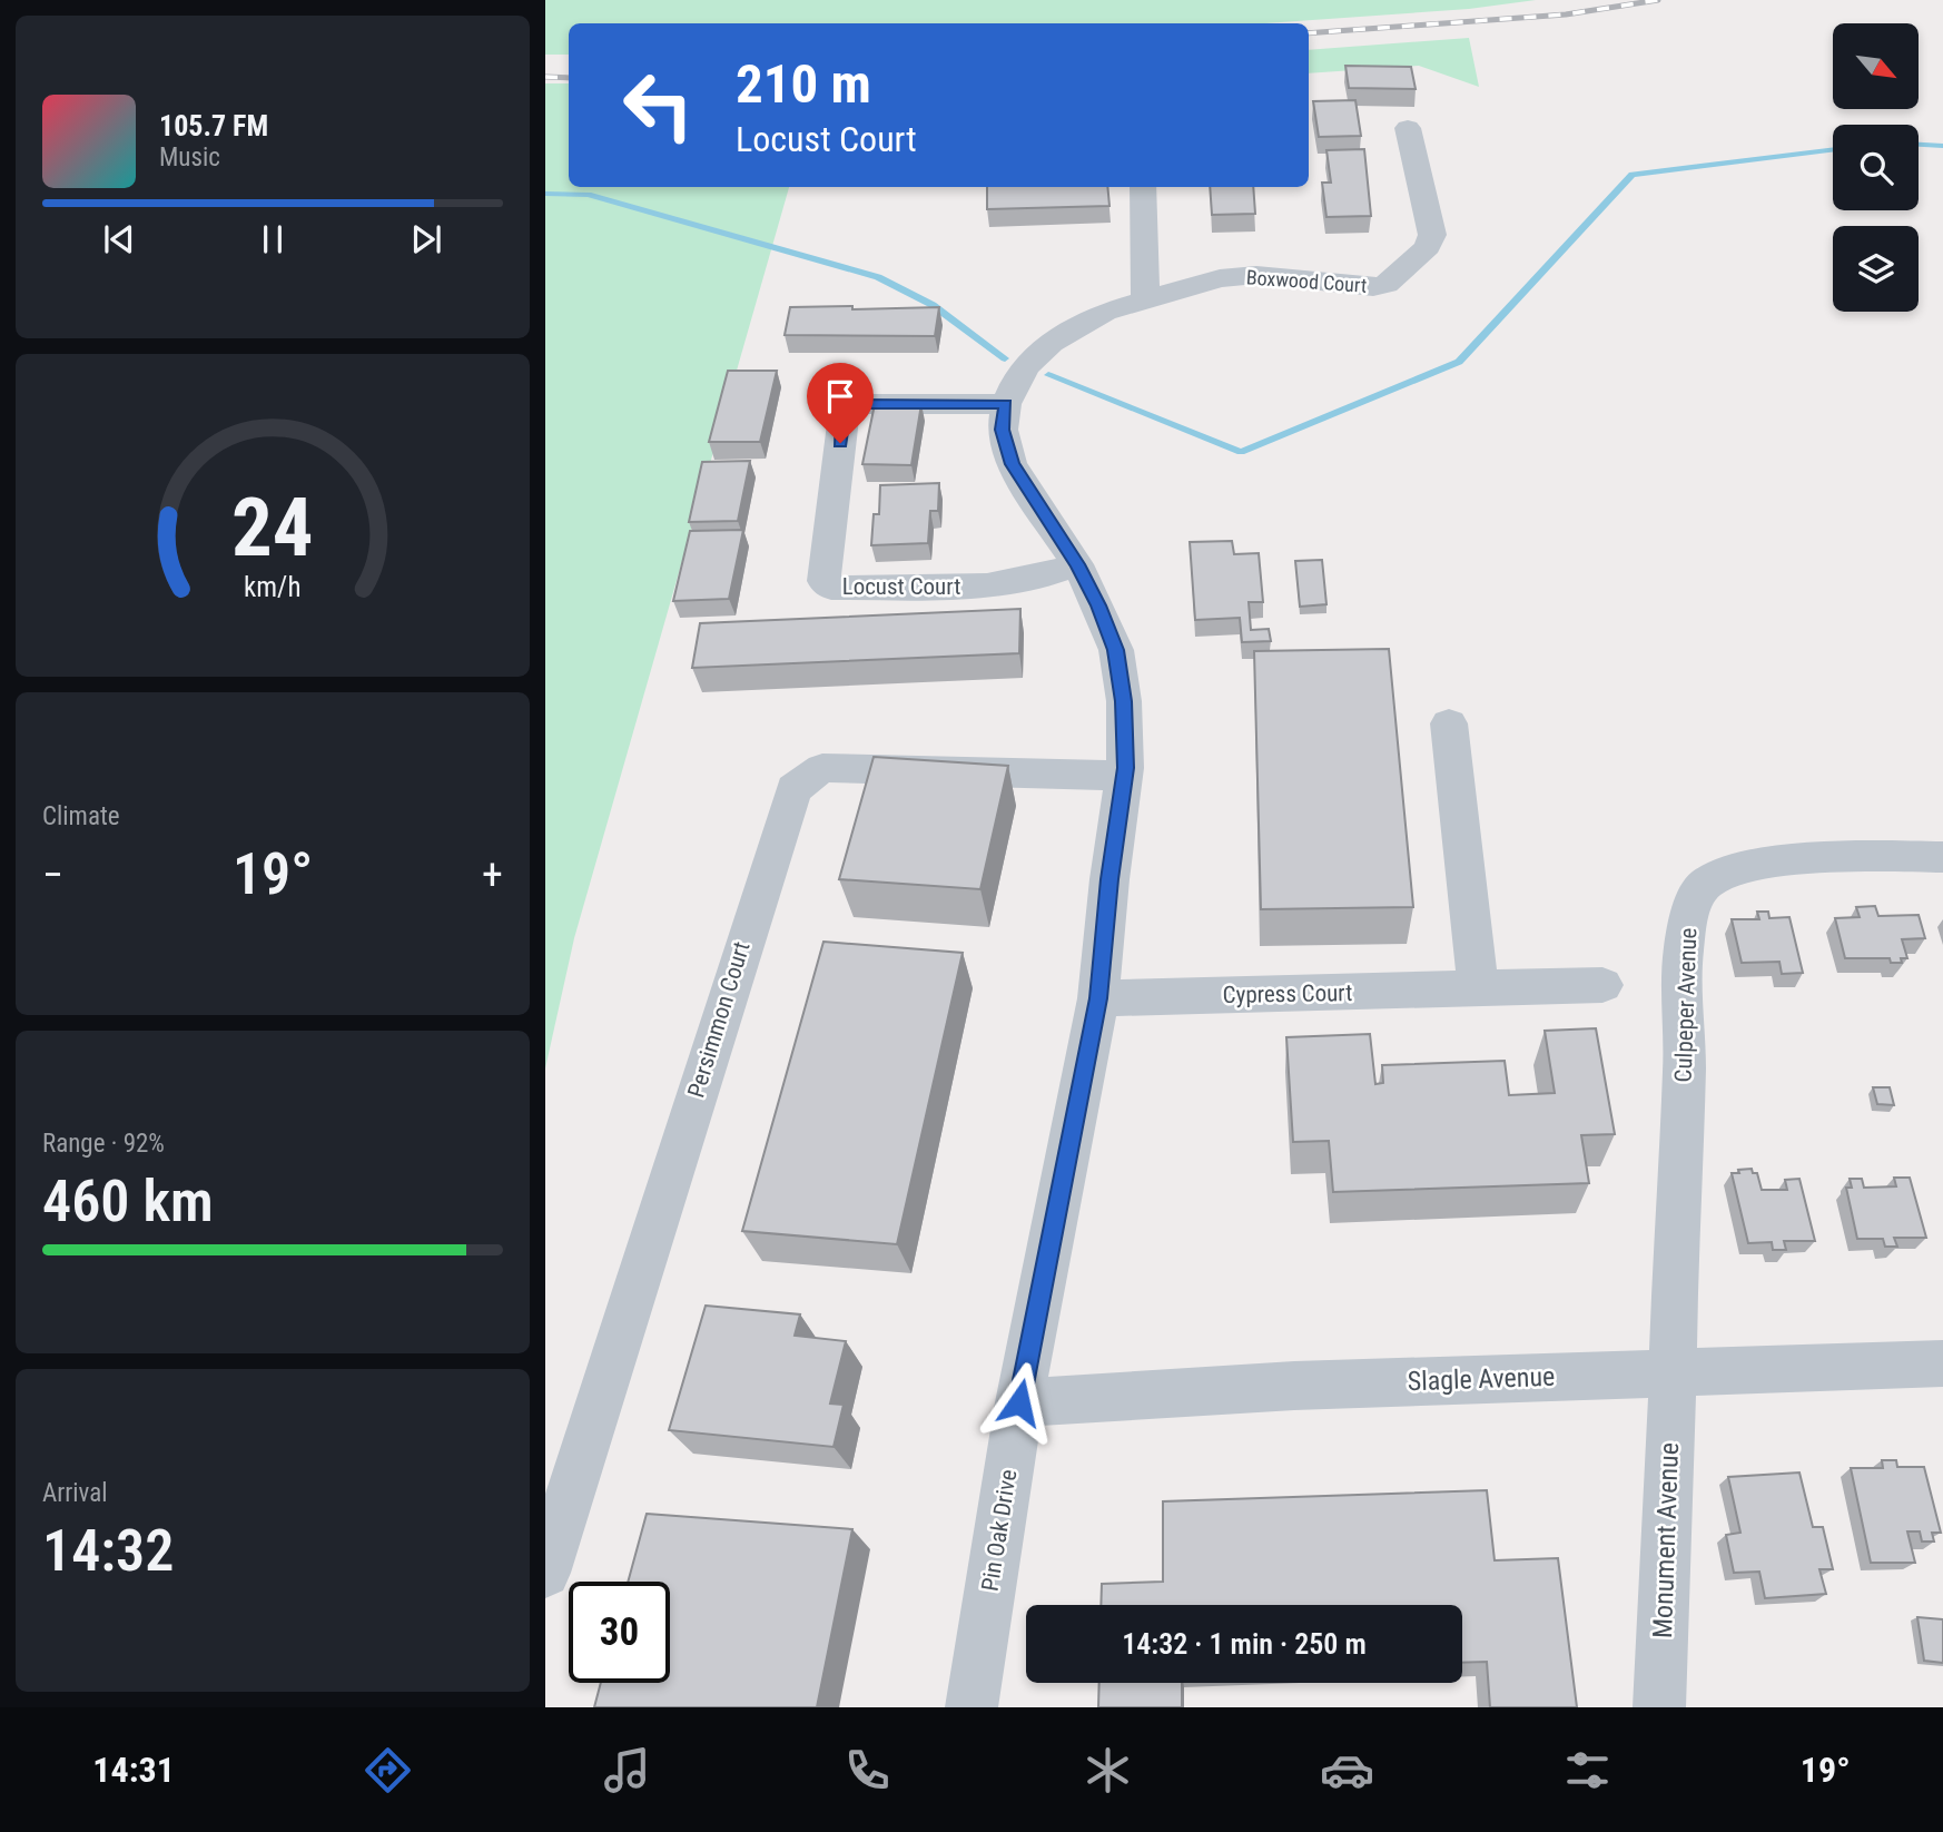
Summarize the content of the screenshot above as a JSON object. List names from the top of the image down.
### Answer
{
  "streets": {
    "street": [
      "Boxwood Court",
      "Locust Court",
      "Cypress Court",
      "Culpeper Avenue",
      "Persimmon Court",
      "Slagle Avenue",
      "Pin Oak Drive",
      "Monument Avenue"
    ]
  },
  "crossings": [
    ["Boxwood Court", "Pin Oak Drive"],
    ["Locust Court", "Pin Oak Drive"],
    ["Cypress Court", "Pin Oak Drive"],
    ["Culpeper Avenue", "Slagle Avenue"],
    ["Culpeper Avenue", "Monument Avenue"],
    ["Persimmon Court", "Pin Oak Drive"],
    ["Slagle Avenue", "Pin Oak Drive"],
    ["Slagle Avenue", "Monument Avenue"]
  ],
  "north": "bottom right",
  "page": {
    "turn": ["210 m", "Locust Court"],
    "song": ["105.7 FM", "Music"],
    "tile": [
      "Climate",
      ["Range · 92%", "460 km"],
      ["Arrival", "14:32"]
    ],
    "heat": ["−", "19°", "+"],
    "limit": "30",
    "trip": "14:32 · 1 min · 250 m",
    "tabs": ["14:31", "19°"],
    "gauge": ["24", "km/h"]
  }
}
